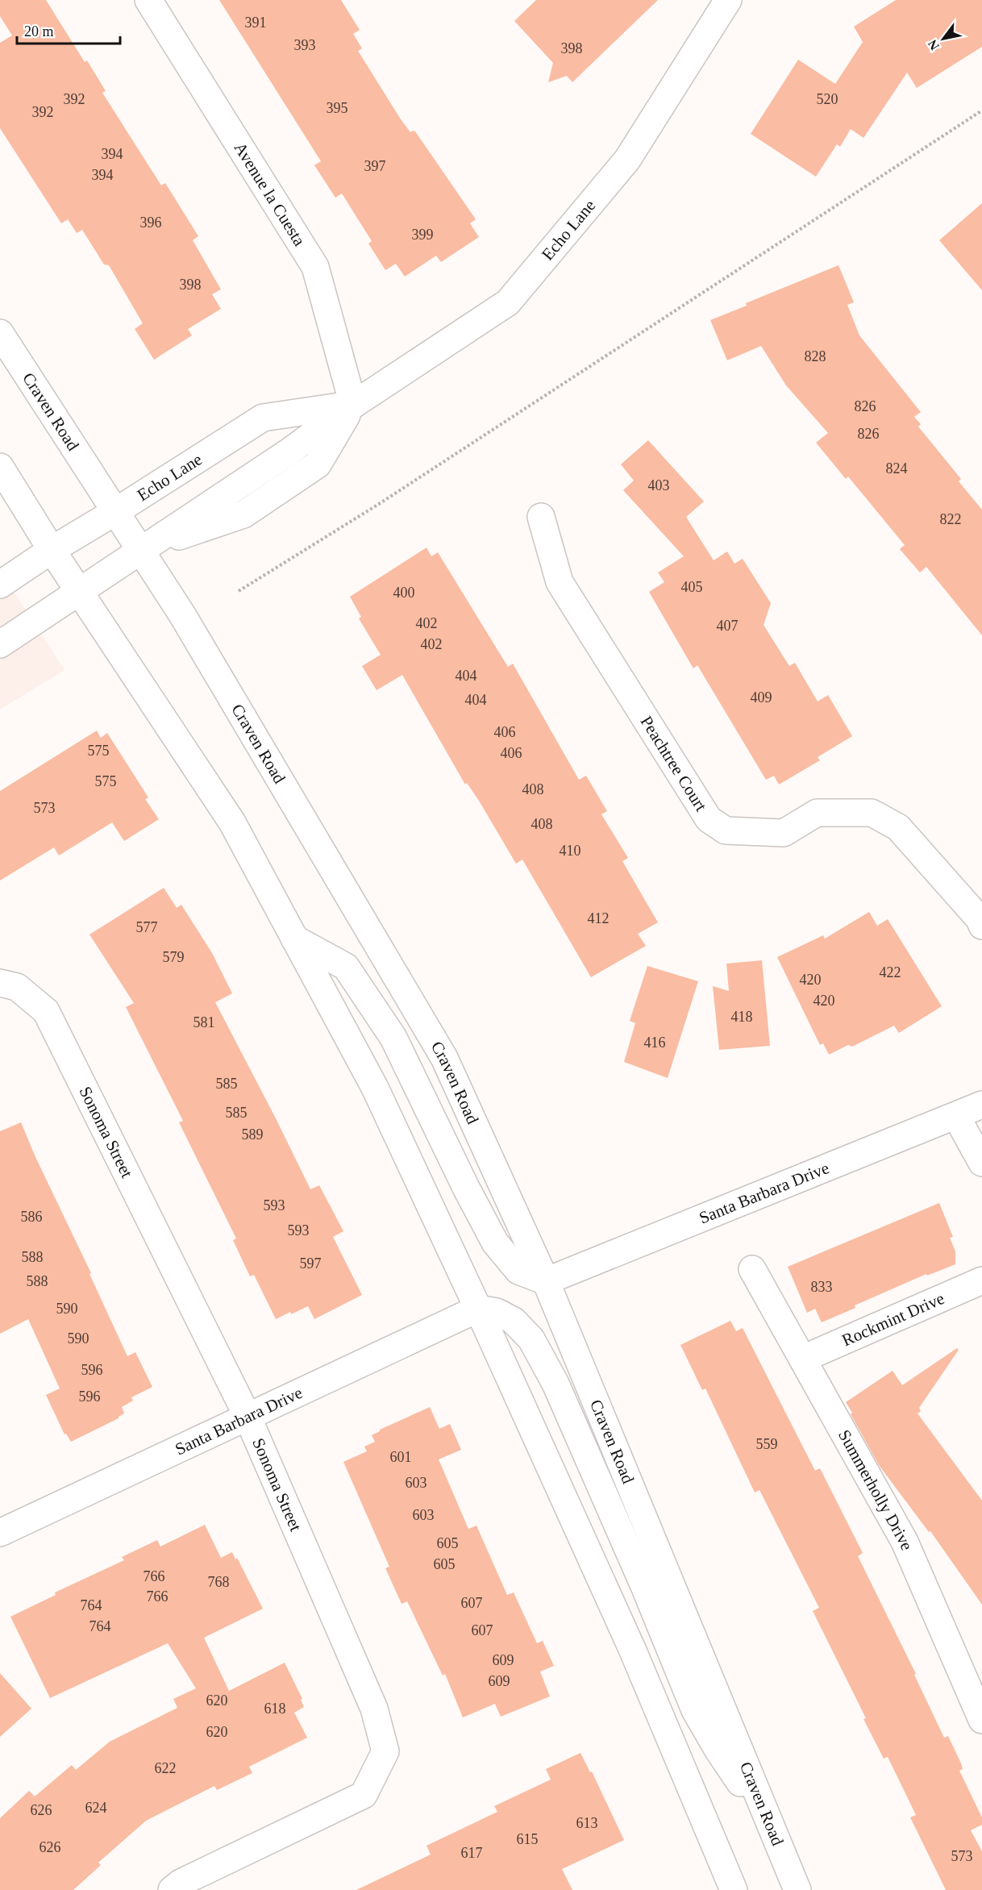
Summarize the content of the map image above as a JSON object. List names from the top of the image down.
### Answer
{
  "streets": {
    "street": [
      "Avenue la Cuesta",
      "Echo Lane",
      "Craven Road",
      "Peachtree Court",
      "Sonoma Street",
      "Santa Barbara Drive",
      "Rockmint Drive",
      "Summerholly Drive"
    ]
  },
  "crossings": [
    ["Avenue la Cuesta", "Echo Lane"],
    ["Echo Lane", "Craven Road"],
    ["Craven Road", "Santa Barbara Drive"],
    ["Sonoma Street", "Santa Barbara Drive"],
    ["Rockmint Drive", "Summerholly Drive"]
  ],
  "house_numbers": [
    "391",
    "393",
    "398",
    "392",
    "520",
    "395",
    "392",
    "394",
    "397",
    "394",
    "396",
    "399",
    "398",
    "828",
    "826",
    "826",
    "824",
    "403",
    "822",
    "405",
    "400",
    "402",
    "407",
    "402",
    "404",
    "409",
    "404",
    "406",
    "575",
    "406",
    "575",
    "408",
    "573",
    "408",
    "410",
    "412",
    "577",
    "579",
    "422",
    "420",
    "420",
    "418",
    "581",
    "416",
    "585",
    "585",
    "589",
    "593",
    "586",
    "593",
    "588",
    "597",
    "588",
    "833",
    "590",
    "590",
    "596",
    "596",
    "559",
    "601",
    "603",
    "603",
    "605",
    "605",
    "766",
    "768",
    "766",
    "607",
    "764",
    "764",
    "607",
    "609",
    "609",
    "620",
    "618",
    "620",
    "622",
    "624",
    "626",
    "613",
    "615",
    "626",
    "617",
    "573"
  ],
  "scale_bar": "20 m",
  "north": "bottom left"
}
